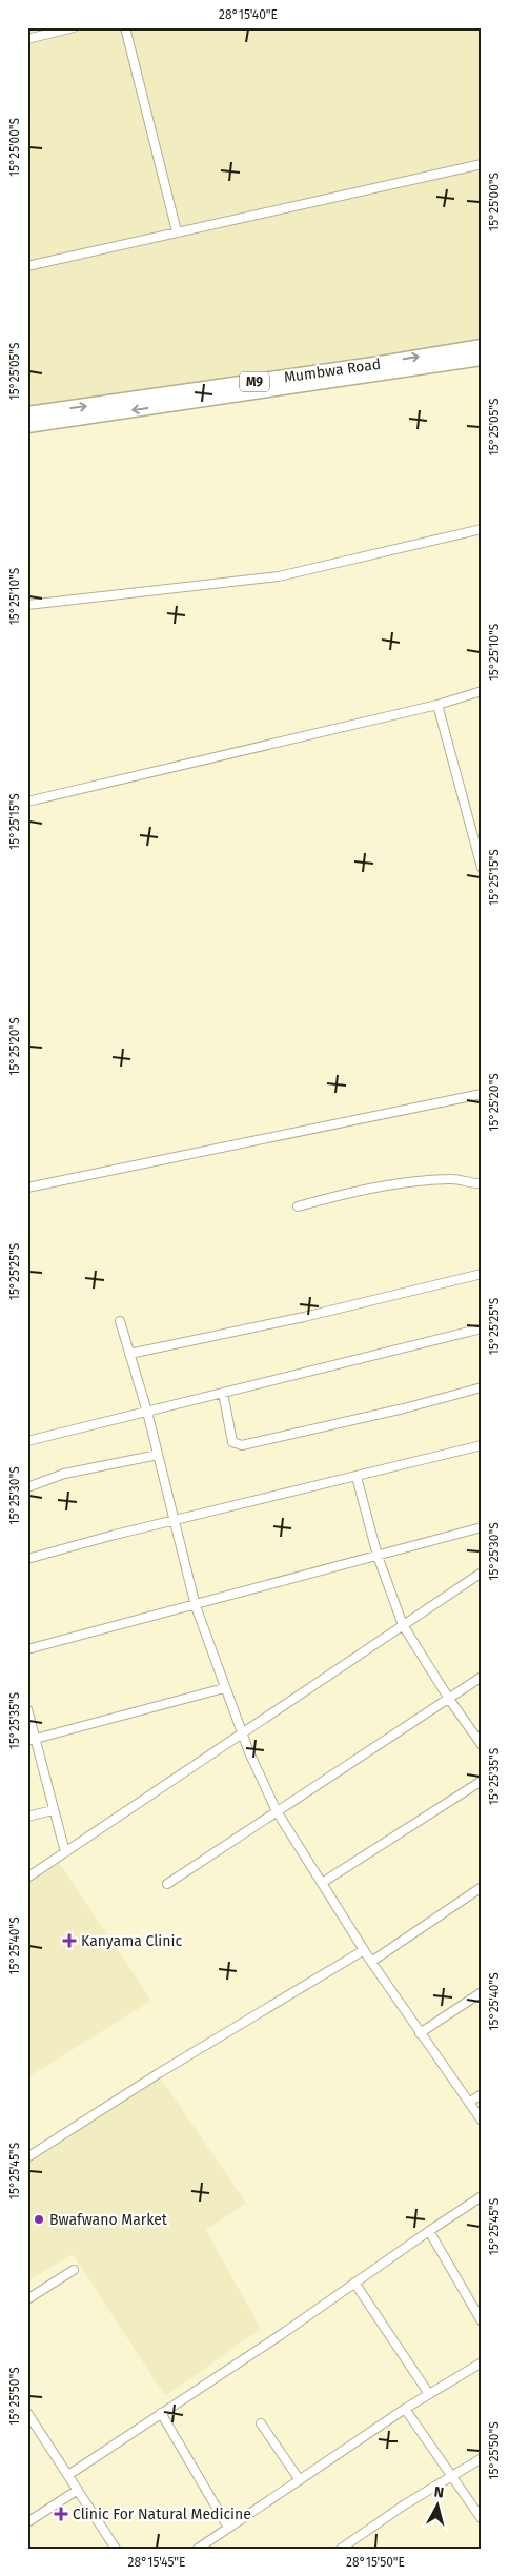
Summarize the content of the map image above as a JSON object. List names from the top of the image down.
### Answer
{
  "streets": {
    "main road": ["Mumbwa Road", "M9"]
  },
  "places": {
    "health": ["Kanyama Clinic", "Clinic For Natural Medicine"],
    "other": ["Bwafwano Market"]
  },
  "north": "top",
  "coordinates": [
    "28°15'40\"E",
    "15°25'00\"S",
    "15°25'05\"S",
    "15°25'10\"S",
    "15°25'15\"S",
    "15°25'20\"S",
    "15°25'25\"S",
    "15°25'30\"S",
    "15°25'35\"S",
    "15°25'40\"S",
    "15°25'45\"S",
    "15°25'50\"S",
    "28°15'45\"E",
    "28°15'50\"E"
  ]
}
